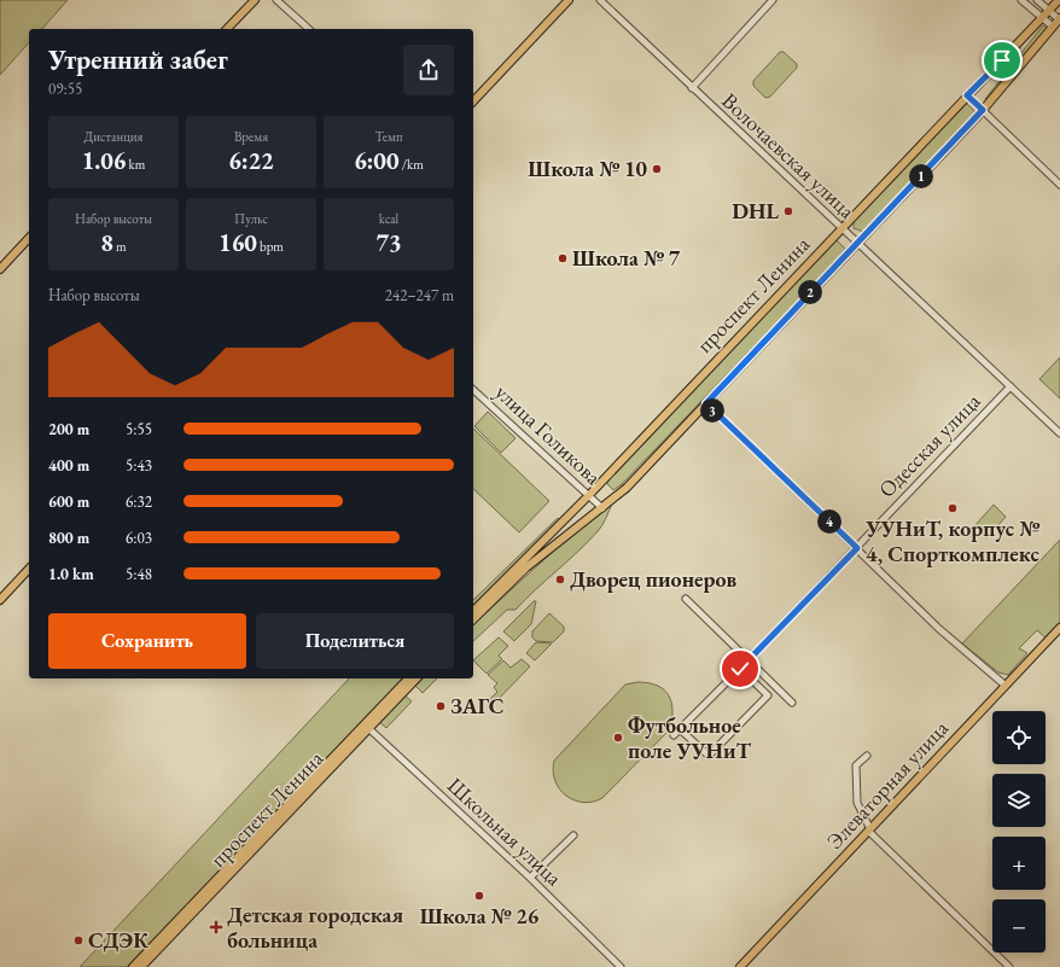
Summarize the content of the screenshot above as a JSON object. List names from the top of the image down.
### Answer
{
  "streets": {
    "main road": ["проспект Ленина", "Элеваторная улица"],
    "street": [
      "Волочаевская улица",
      "улица Голикова",
      "Одесская улица",
      "Школьная улица"
    ]
  },
  "crossings": [
    ["Волочаевская улица", "проспект Ленина"],
    ["Волочаевская улица", "Одесская улица"],
    ["проспект Ленина", "улица Голикова"],
    ["проспект Ленина", "Школьная улица"]
  ],
  "places": {
    "other": [
      "Школа № 10",
      "DHL",
      "Школа № 7",
      "УУНиТ, корпус № 4, Спорткомплекс",
      "Дворец пионеров",
      "ЗАГС",
      "Футбольное поле УУНиТ",
      "Школа № 26",
      "СДЭК"
    ],
    "health": ["Детская городская больница"]
  },
  "page": {
    "heading": ["Утренний забег", "09:55"],
    "stats": [
      ["Дистанция", "1.06 km"],
      ["Время", "6:22"],
      ["Темп", "6:00 /km"],
      ["Набор высоты", "8 m"],
      ["Пульс", "160 bpm"],
      ["kcal", "73"]
    ],
    "pins": [
      "1",
      "2",
      "3",
      "4"
    ],
    "chart": ["Набор высоты", "242–247 m"],
    "list": [
      {
        "name": "200 m",
        "note": "5:55"
      },
      {
        "name": "400 m",
        "note": "5:43"
      },
      {
        "name": "600 m",
        "note": "6:32"
      },
      {
        "name": "800 m",
        "note": "6:03"
      },
      {
        "name": "1.0 km",
        "note": "5:48"
      }
    ],
    "buttons": ["Сохранить", "Поделиться"],
    "map_buttons": ["+", "−"]
  }
}
